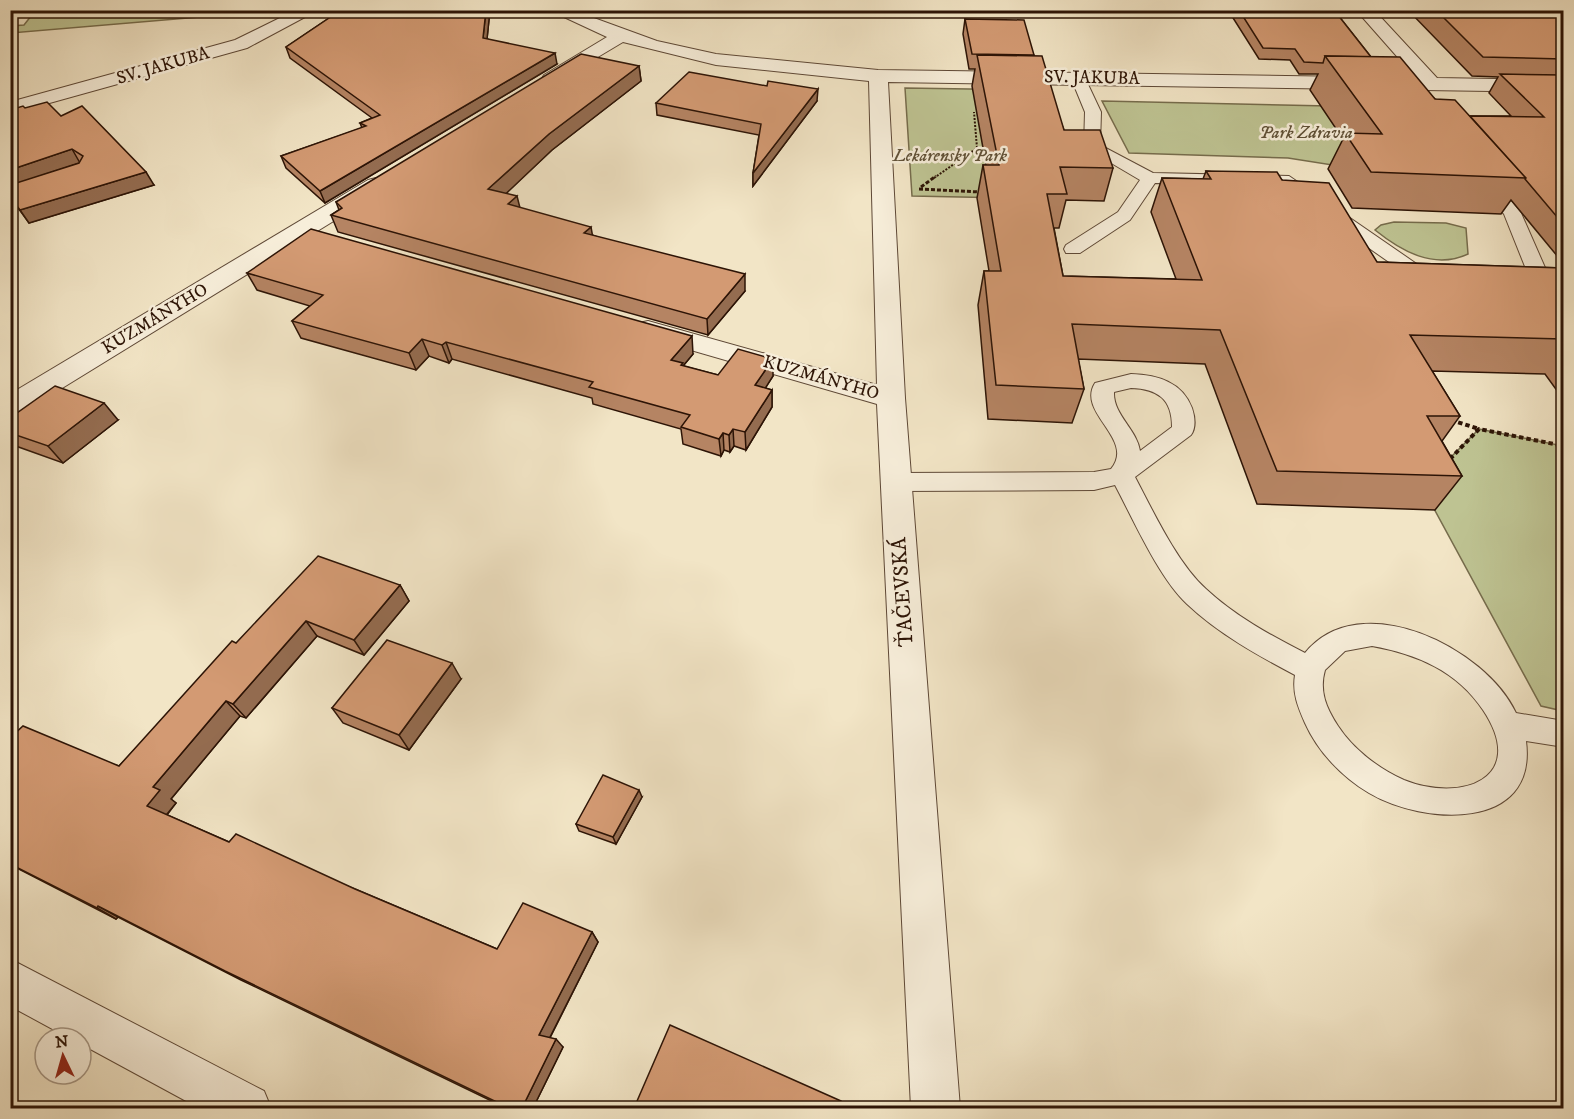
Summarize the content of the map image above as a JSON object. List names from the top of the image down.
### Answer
{
  "streets": {
    "street": ["SV. JAKUBA", "KUZMÁNYHO", "ŤAČEVSKÁ"]
  },
  "crossings": [
    ["SV. JAKUBA", "ŤAČEVSKÁ"],
    ["KUZMÁNYHO", "ŤAČEVSKÁ"]
  ],
  "parks": ["Park Zdravia", "Lekárensky Park"],
  "north": "top"
}
